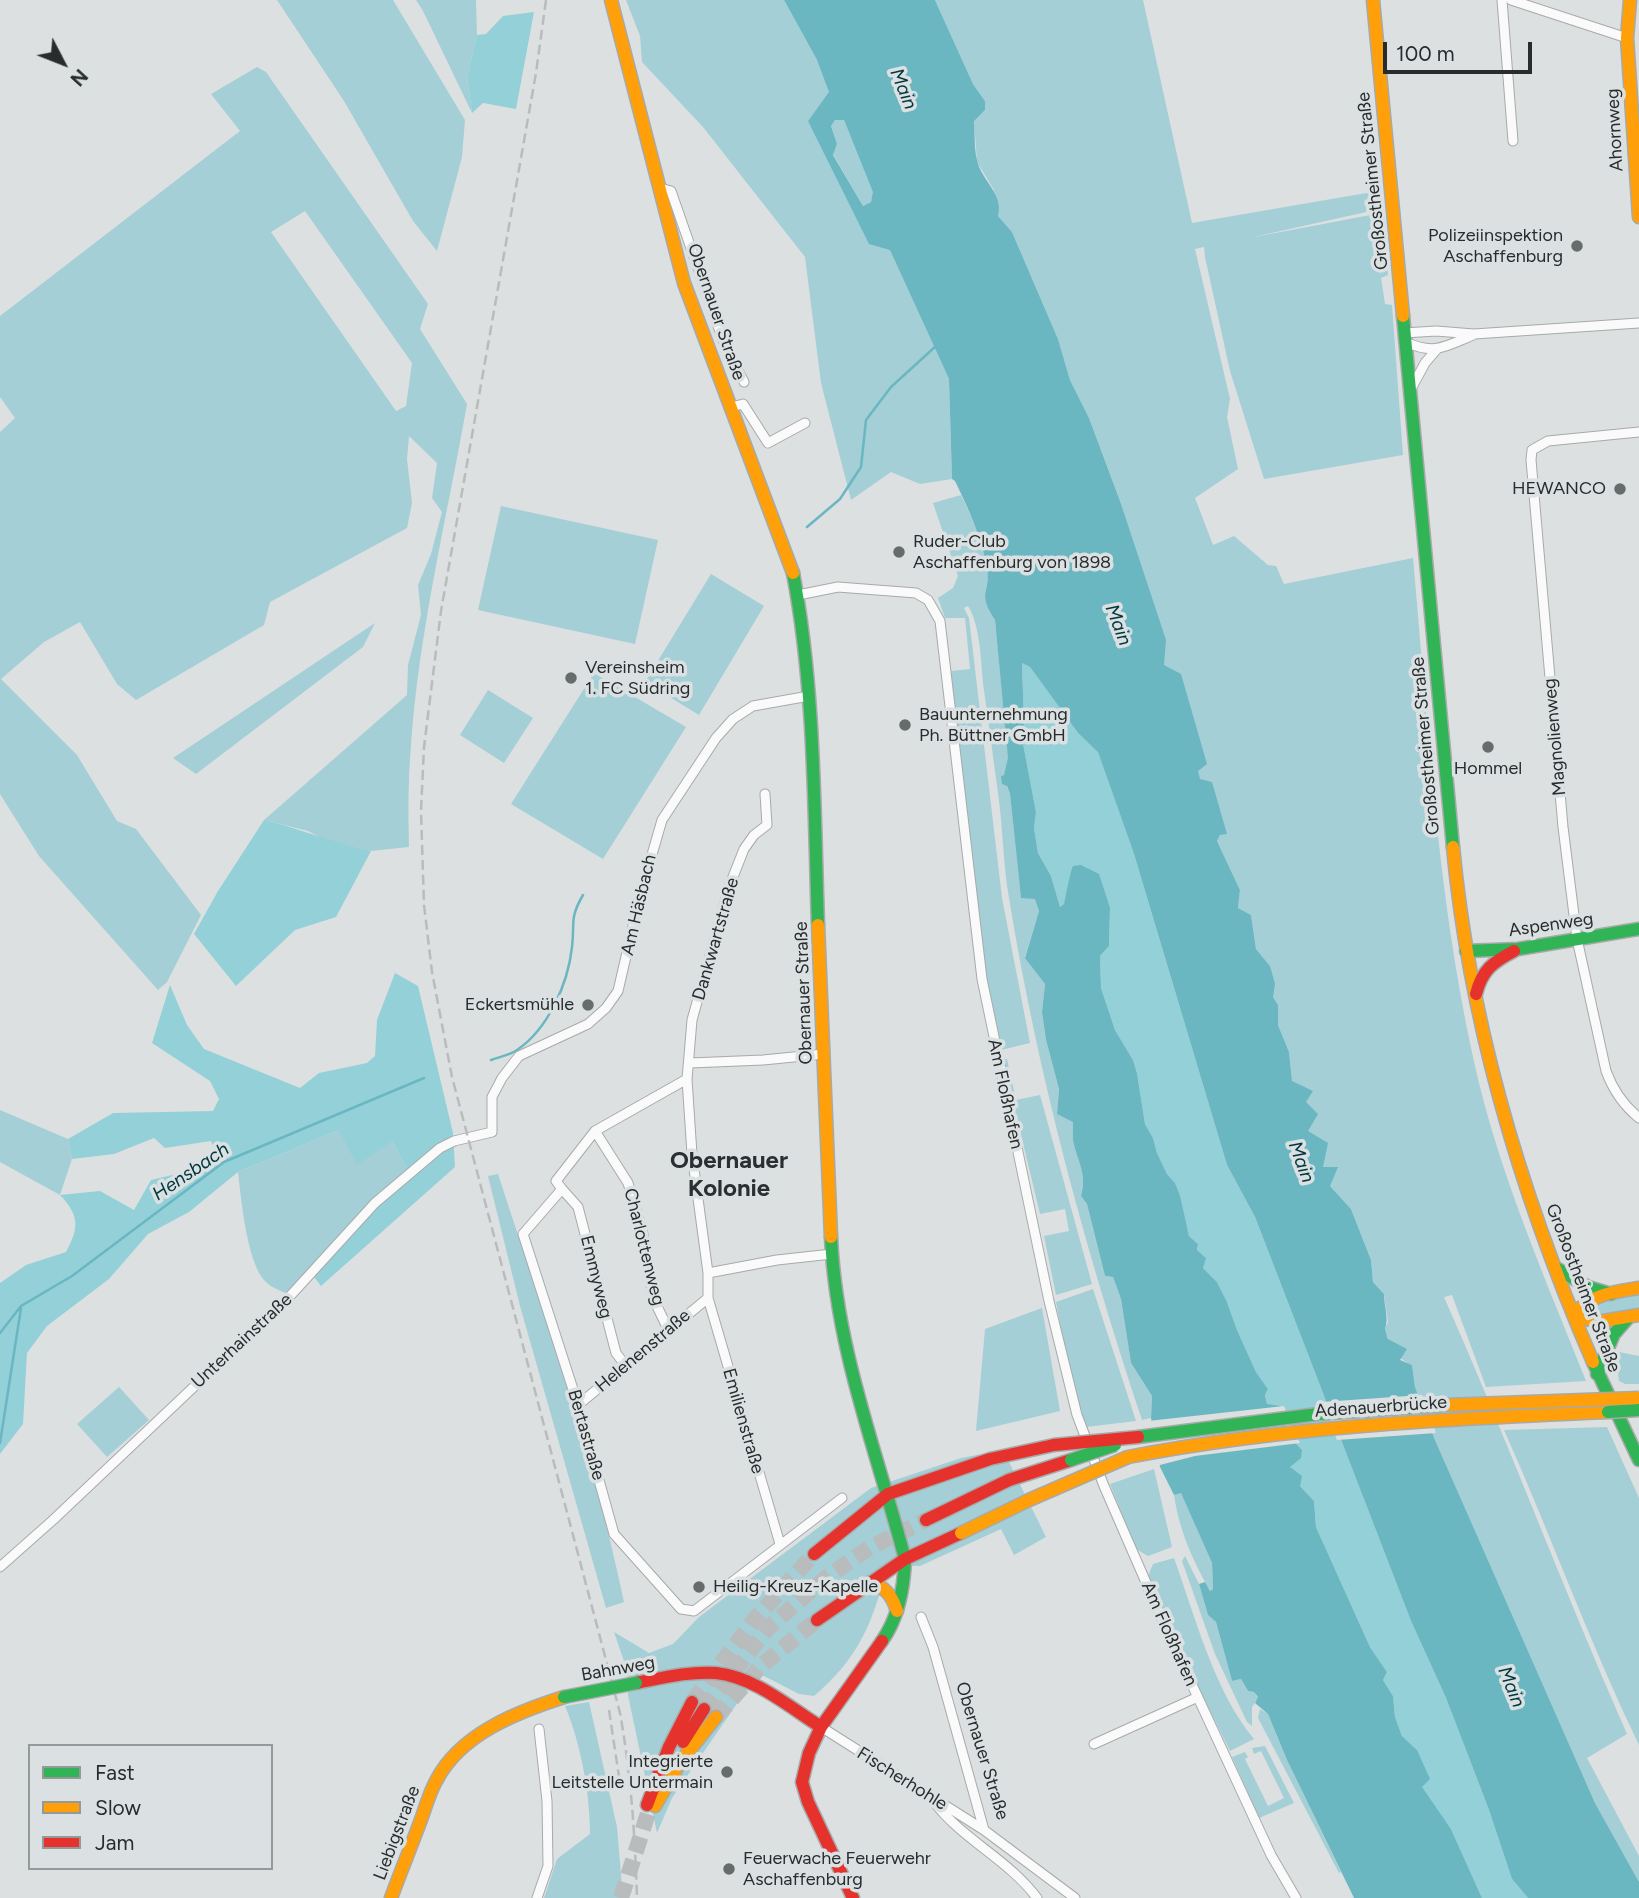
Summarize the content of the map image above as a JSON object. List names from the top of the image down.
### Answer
{
  "streets": {
    "main road": [
      "Ahornweg",
      "Großostheimer Straße",
      "Obernauer Straße",
      "Aspenweg",
      "Adenauerbrücke",
      "Bahnweg",
      "Liebigstraße"
    ],
    "street": [
      "Magnolienweg",
      "Am Häsbach",
      "Dankwartstraße",
      "Am Floßhafen",
      "Charlottenweg",
      "Emmyweg",
      "Unterhainstraße",
      "Helenenstraße",
      "Emilienstraße",
      "Bertastraße",
      "Fischerhohle"
    ]
  },
  "crossings": [
    ["Großostheimer Straße", "Aspenweg"],
    ["Obernauer Straße", "Am Häsbach"],
    ["Obernauer Straße", "Am Floßhafen"],
    ["Obernauer Straße", "Bahnweg"],
    ["Obernauer Straße", "Fischerhohle"],
    ["Magnolienweg", "Aspenweg"],
    ["Am Häsbach", "Unterhainstraße"],
    ["Dankwartstraße", "Emilienstraße"],
    ["Charlottenweg", "Helenenstraße"],
    ["Emmyweg", "Helenenstraße"],
    ["Emmyweg", "Bertastraße"],
    ["Helenenstraße", "Emilienstraße"],
    ["Helenenstraße", "Bertastraße"],
    ["Emilienstraße", "Bertastraße"],
    ["Bahnweg", "Fischerhohle"],
    ["Bahnweg", "Liebigstraße"]
  ],
  "districts": ["Obernauer Kolonie"],
  "water": ["Main", "Hensbach"],
  "places": [
    "Polizeiinspektion Aschaffenburg",
    "HEWANCO",
    "Ruder-Club Aschaffenburg von 1898",
    "Vereinsheim 1. FC Südring",
    "Bauunternehmung Ph. Büttner GmbH",
    "Hommel",
    "Eckertsmühle",
    "Heilig-Kreuz-Kapelle",
    "Integrierte Leitstelle Untermain",
    "Feuerwache Feuerwehr Aschaffenburg"
  ],
  "legend": ["Fast", "Slow", "Jam"],
  "scale_bar": "100 m",
  "north": "bottom right"
}
